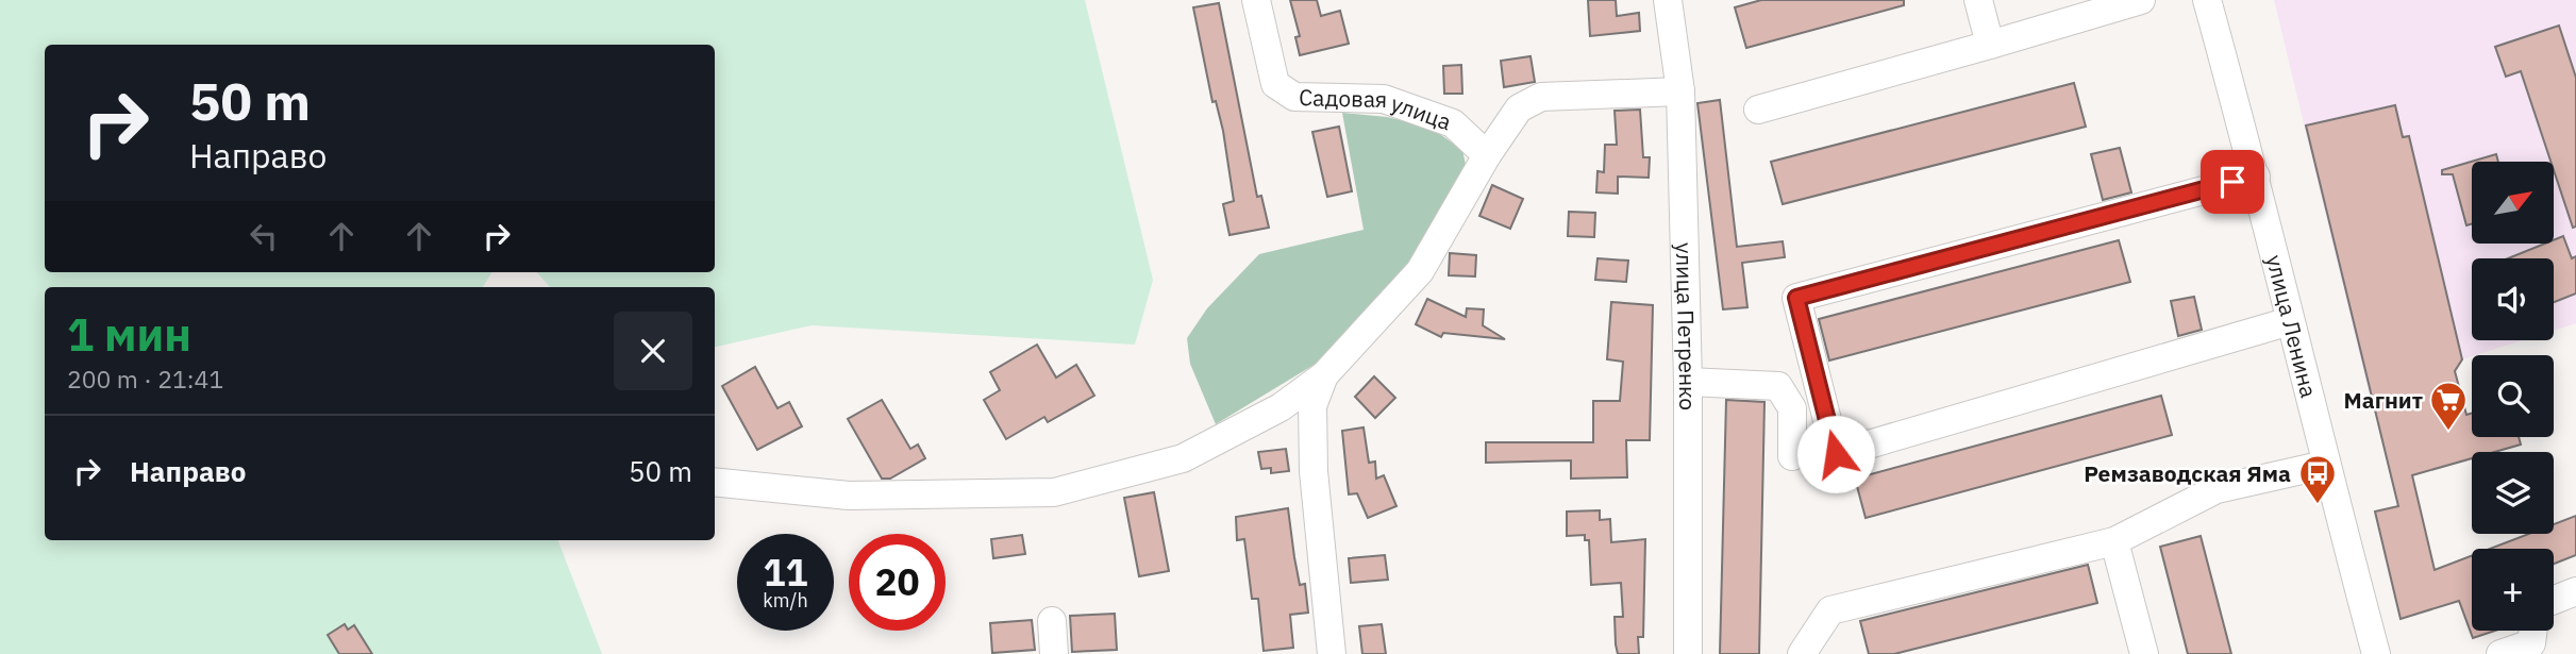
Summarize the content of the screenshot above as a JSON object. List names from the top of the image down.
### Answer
{
  "streets": {
    "street": ["Садовая улица", "улица Петренко", "улица Ленина"]
  },
  "places": {
    "supermarket": ["Магнит"],
    "bus stop": ["Ремзаводская Яма"]
  },
  "north": "top right",
  "page": {
    "turn": ["50 m", "Направо"],
    "map_buttons": "+",
    "heading": ["1 мин", "200 m · 21:41"],
    "list": [
      {
        "name": "Направо",
        "value": "50 m"
      }
    ],
    "speed": "11 km/h",
    "limit": "20"
  }
}
